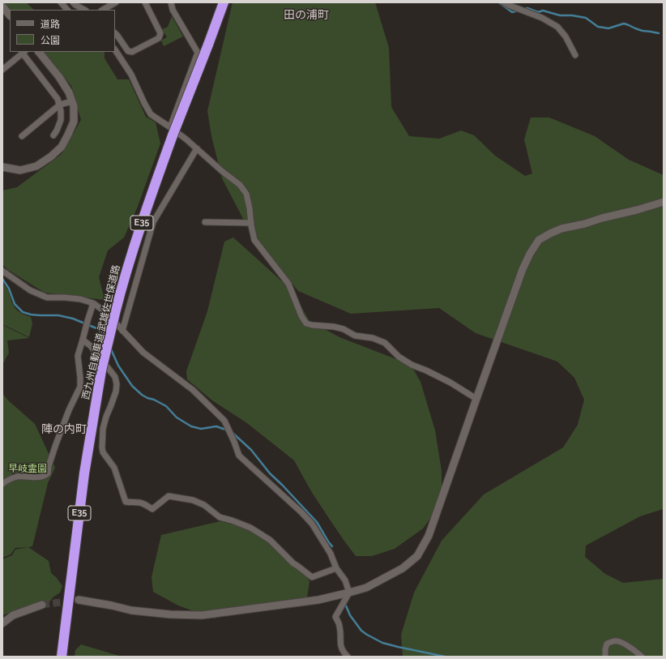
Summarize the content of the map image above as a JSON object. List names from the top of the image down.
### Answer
{
  "streets": {
    "highway": ["E35", "西九州自動車道;武雄佐世保道路"]
  },
  "districts": ["田の浦町", "陣の内町"],
  "parks": ["早岐霊園"],
  "legend": ["道路", "公園"]
}
